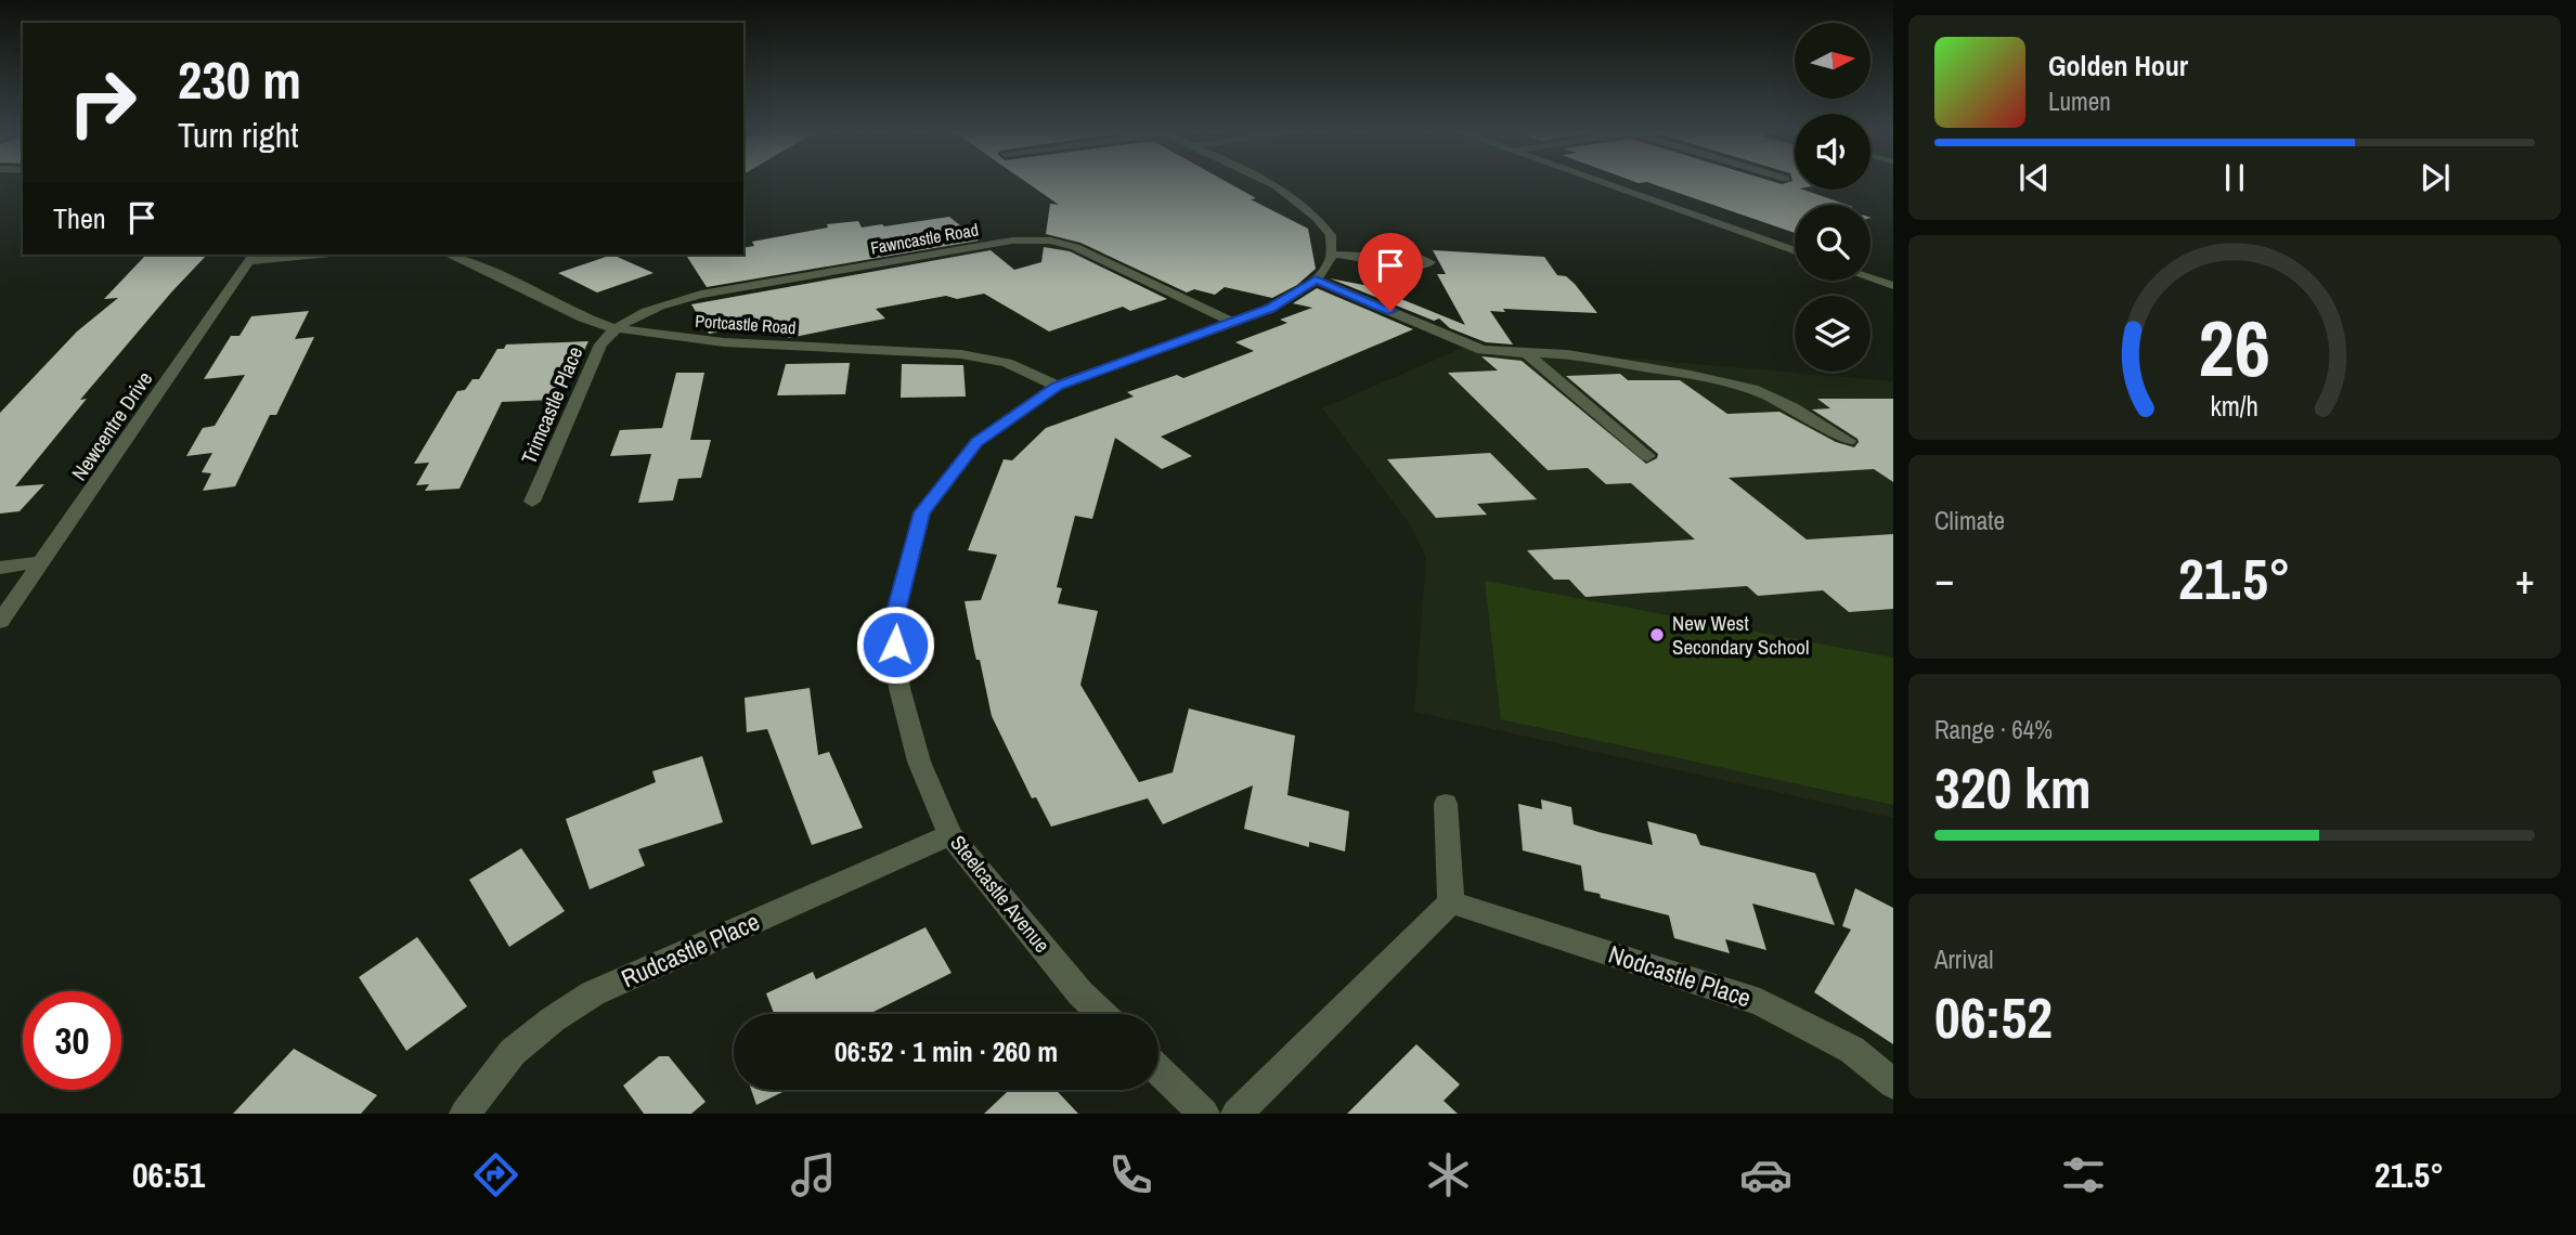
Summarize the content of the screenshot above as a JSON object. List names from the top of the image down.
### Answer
{
  "streets": {
    "street": [
      "Fawncastle Road",
      "Portcastle Road",
      "Trimcastle Place",
      "Newcentre Drive",
      "Steelcastle Avenue",
      "Rudcastle Place",
      "Nodcastle Place"
    ]
  },
  "crossings": [
    ["Fawncastle Road", "Portcastle Road"],
    ["Fawncastle Road", "Trimcastle Place"],
    ["Fawncastle Road", "Steelcastle Avenue"],
    ["Portcastle Road", "Trimcastle Place"],
    ["Portcastle Road", "Steelcastle Avenue"],
    ["Steelcastle Avenue", "Rudcastle Place"]
  ],
  "places": ["New West Secondary School"],
  "north": "right",
  "page": {
    "turn": ["230 m", "Turn right"],
    "song": ["Golden Hour", "Lumen"],
    "then": "Then",
    "tile": [
      "Climate",
      ["Range · 64%", "320 km"],
      ["Arrival", "06:52"]
    ],
    "heat": ["−", "21.5°", "+"],
    "limit": "30",
    "trip": "06:52 · 1 min · 260 m",
    "tabs": ["06:51", "21.5°"],
    "gauge": ["26", "km/h"]
  }
}
